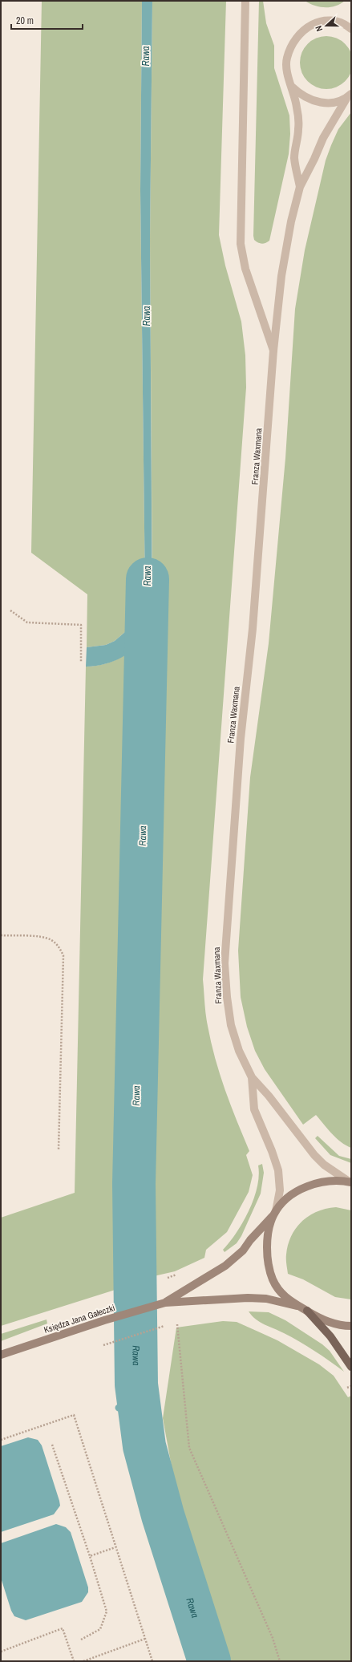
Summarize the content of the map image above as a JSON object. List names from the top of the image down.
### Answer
{
  "streets": {
    "main road": ["Księdza Jana Gałeczki"],
    "street": ["Franza Waxmana"]
  },
  "crossings": [
    ["Franza Waxmana", "Księdza Jana Gałeczki"]
  ],
  "water": ["Rawa"],
  "scale_bar": "20 m",
  "north": "left"
}
